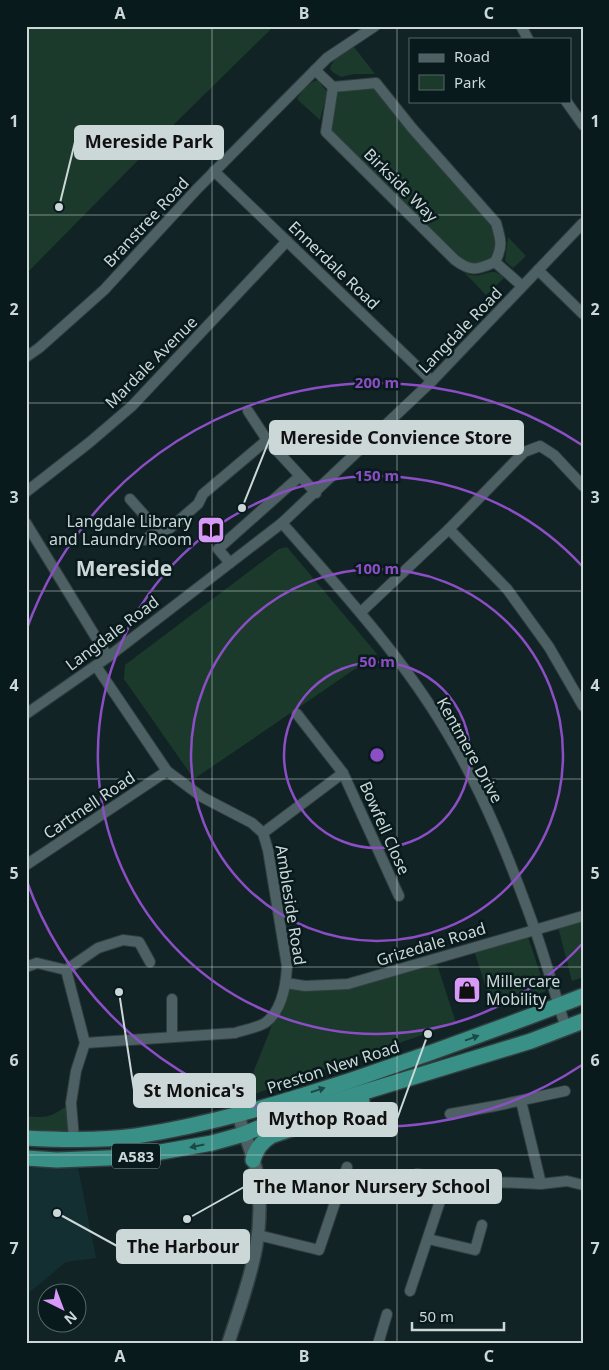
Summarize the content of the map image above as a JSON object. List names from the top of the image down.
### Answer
{
  "streets": {
    "highway": ["Preston New Road", "A583"],
    "street": [
      "Birkside Way",
      "Branstree Road",
      "Ennerdale Road",
      "Langdale Road",
      "Mardale Avenue",
      "Kentmere Drive",
      "Cartmell Road",
      "Bowfell Close",
      "Ambleside Road",
      "Grizedale Road"
    ]
  },
  "crossings": [
    ["Branstree Road", "Ennerdale Road"],
    ["Ennerdale Road", "Langdale Road"],
    ["Ennerdale Road", "Mardale Avenue"],
    ["Langdale Road", "Kentmere Drive"],
    ["Langdale Road", "Ambleside Road"],
    ["Kentmere Drive", "Grizedale Road"],
    ["Kentmere Drive", "Preston New Road"],
    ["Cartmell Road", "Ambleside Road"],
    ["Bowfell Close", "Ambleside Road"],
    ["Ambleside Road", "Grizedale Road"],
    ["Preston New Road", "A583"]
  ],
  "districts": ["Mereside"],
  "places": {
    "other": [
      "Mereside Park",
      "Mereside Convience Store",
      "St Monica's",
      "Mythop Road",
      "The Harbour",
      "The Manor Nursery School"
    ],
    "library": ["Langdale Library and Laundry Room"],
    "shop": ["Millercare Mobility"]
  },
  "legend": ["Road", "Park"],
  "scale_bar": "50 m",
  "north": "bottom right",
  "grid": {
    "columns": ["A", "B", "C"],
    "rows": [
      "1",
      "2",
      "3",
      "4",
      "5",
      "6",
      "7"
    ]
  },
  "rings": [
    "200 m",
    "150 m",
    "100 m",
    "50 m"
  ]
}
